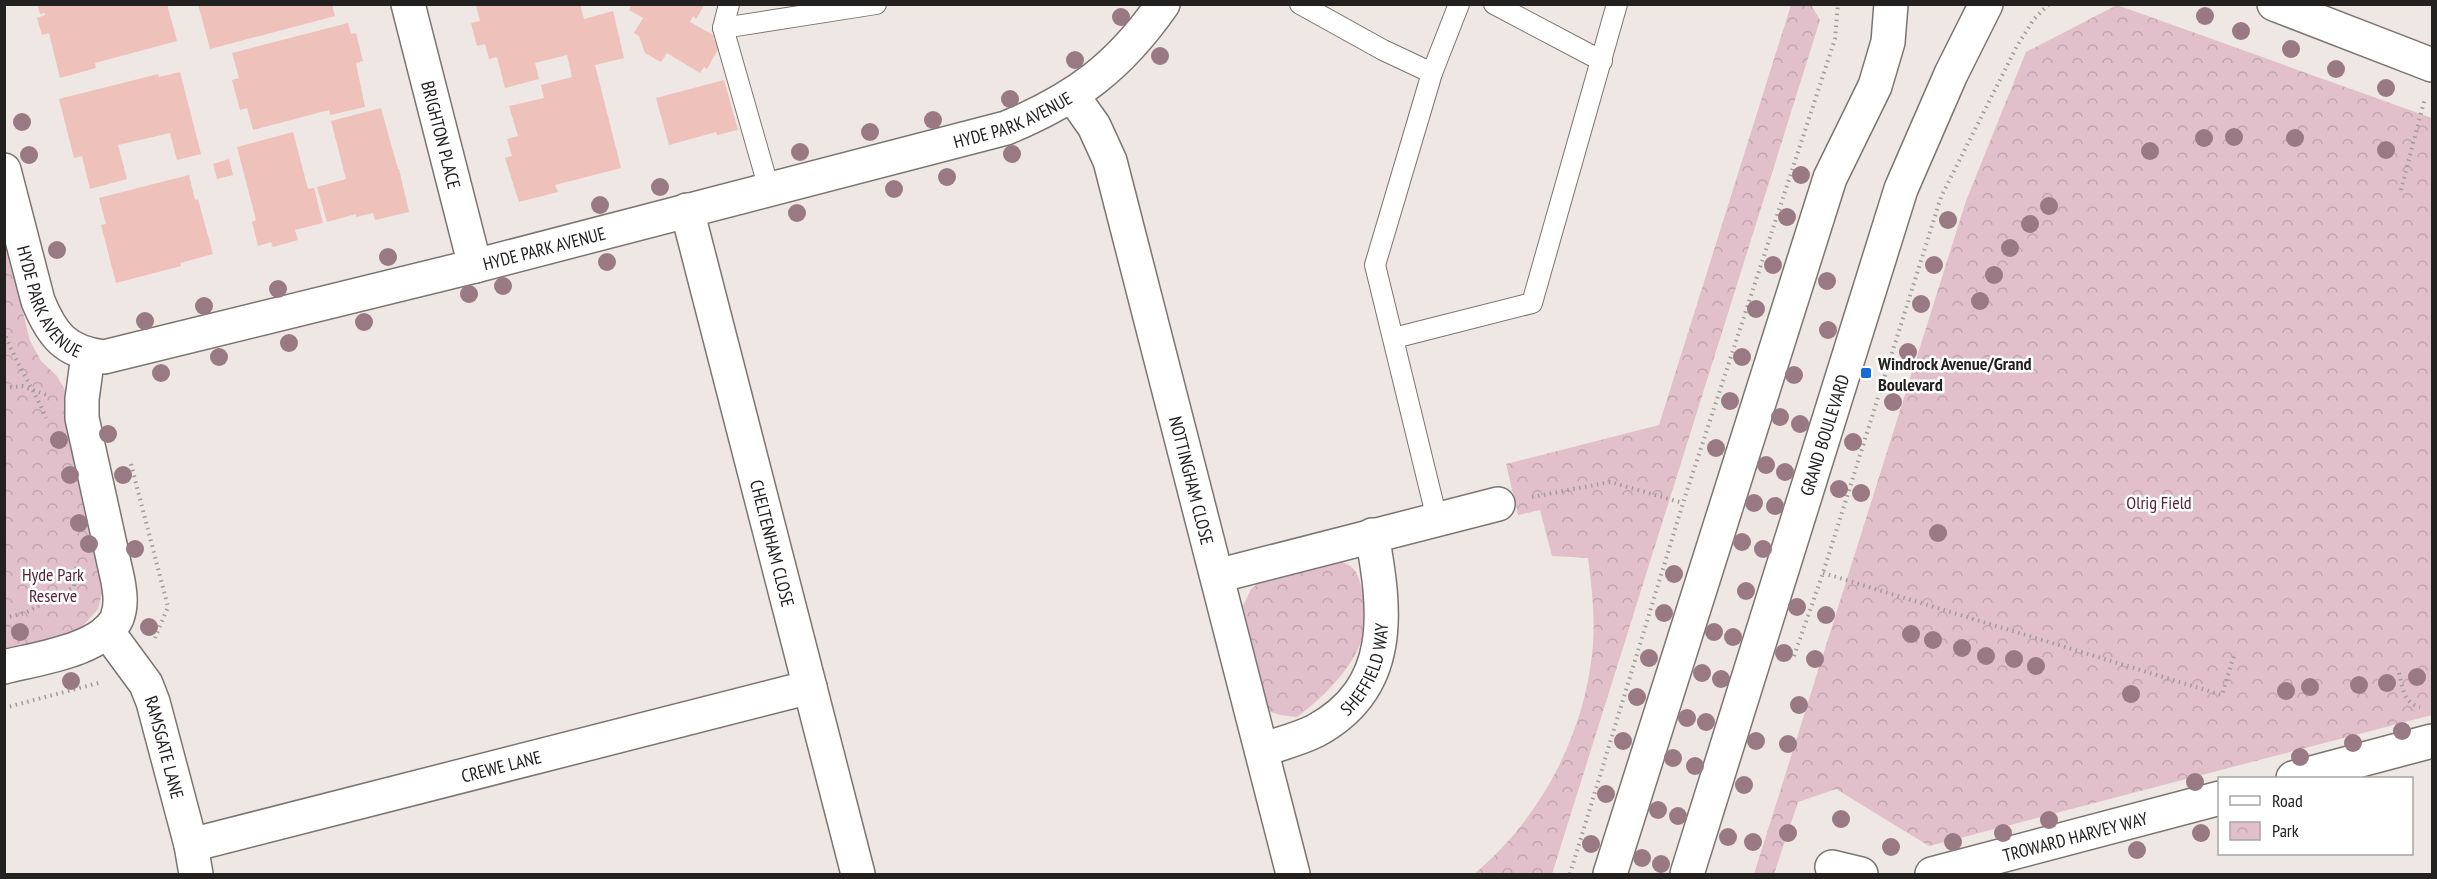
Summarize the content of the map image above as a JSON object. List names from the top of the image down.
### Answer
{
  "streets": {
    "street": [
      "HYDE PARK AVENUE",
      "BRIGHTON PLACE",
      "GRAND BOULEVARD",
      "NOTTINGHAM CLOSE",
      "CHELTENHAM CLOSE",
      "SHEFFIELD WAY",
      "RAMSGATE LANE",
      "CREWE LANE",
      "TROWARD HARVEY WAY"
    ]
  },
  "crossings": [
    ["HYDE PARK AVENUE", "BRIGHTON PLACE"],
    ["HYDE PARK AVENUE", "NOTTINGHAM CLOSE"],
    ["HYDE PARK AVENUE", "CHELTENHAM CLOSE"],
    ["NOTTINGHAM CLOSE", "SHEFFIELD WAY"],
    ["CHELTENHAM CLOSE", "CREWE LANE"],
    ["RAMSGATE LANE", "CREWE LANE"]
  ],
  "parks": ["Olrig Field", "Hyde Park Reserve"],
  "places": {
    "transit": ["Windrock Avenue/Grand Boulevard"]
  },
  "legend": ["Road", "Park"]
}
